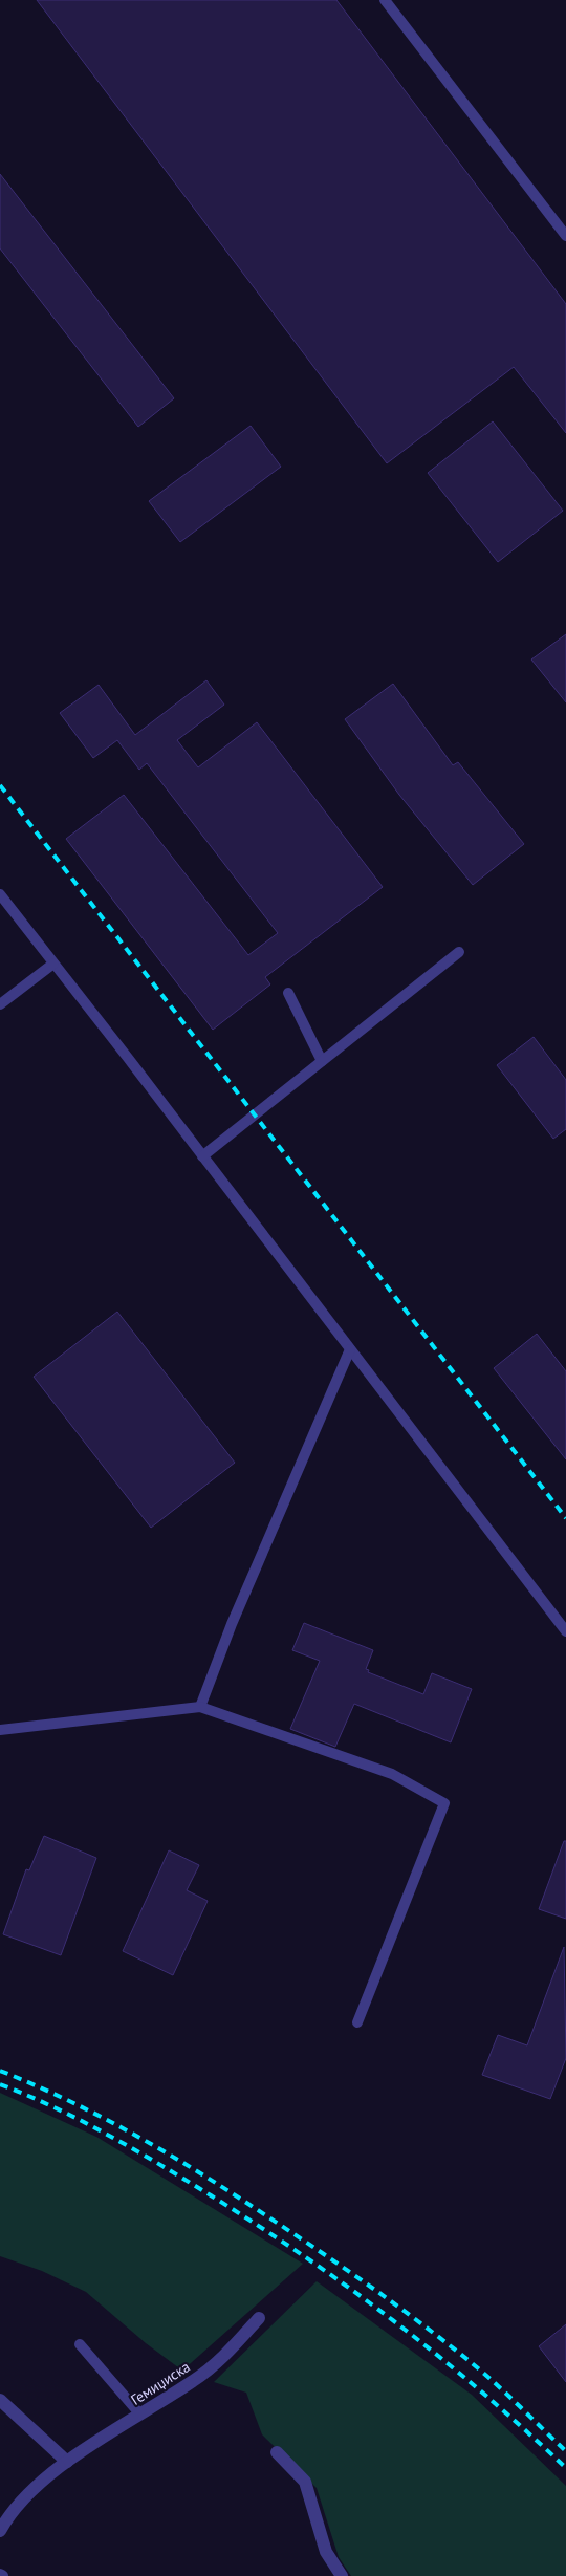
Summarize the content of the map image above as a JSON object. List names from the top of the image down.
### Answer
{
  "streets": {
    "street": ["Гемиџиска"]
  }
}
